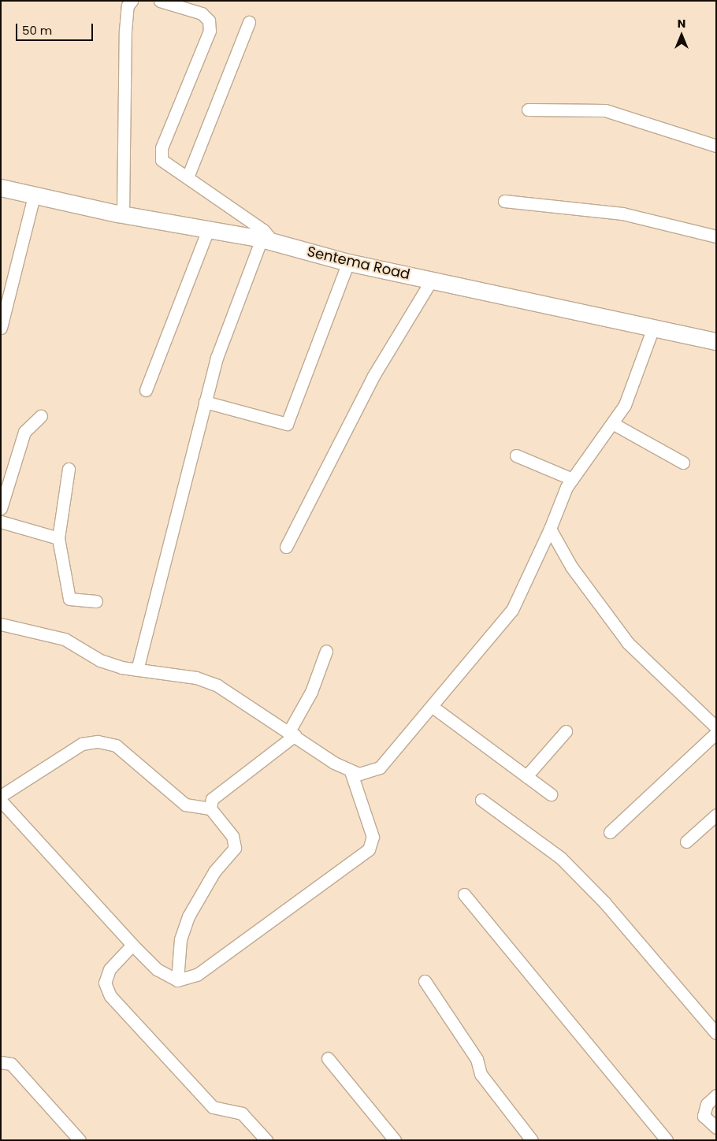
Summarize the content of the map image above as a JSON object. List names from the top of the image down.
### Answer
{
  "streets": {
    "main road": ["Sentema Road"]
  },
  "scale_bar": "50 m",
  "north": "top"
}
